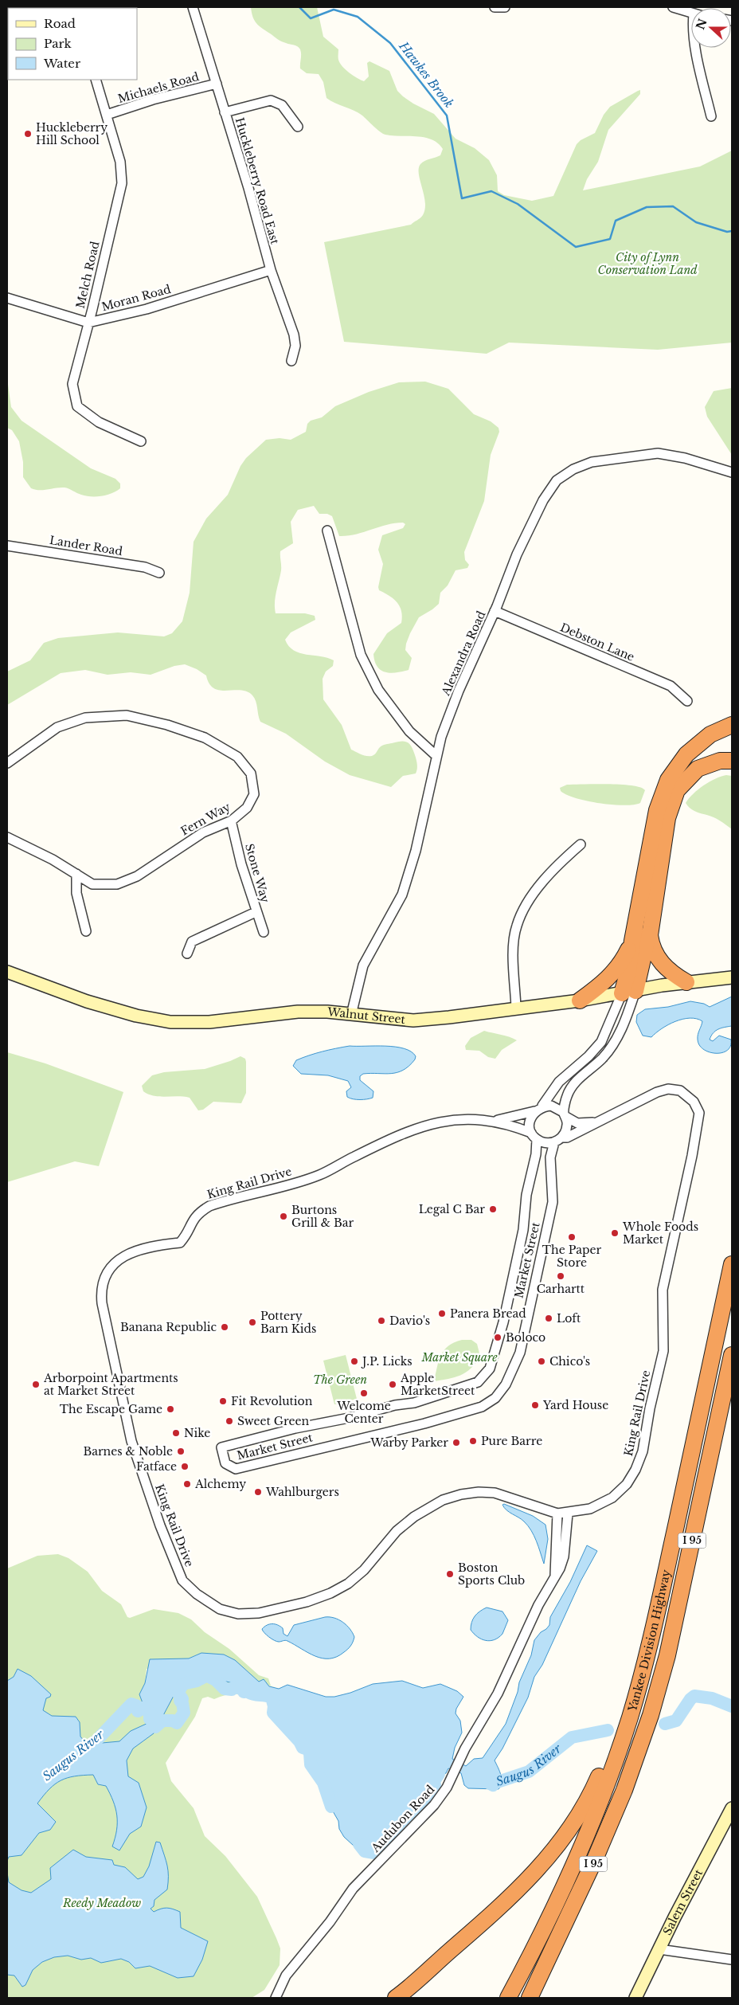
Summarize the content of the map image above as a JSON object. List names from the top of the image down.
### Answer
{
  "streets": {
    "highway": ["I 95", "Yankee Division Highway"],
    "main road": ["Walnut Street", "Salem Street"],
    "street": [
      "Michaels Road",
      "Huckleberry Road East",
      "Melch Road",
      "Moran Road",
      "Lander Road",
      "Debston Lane",
      "Alexandra Road",
      "Fern Way",
      "Stone Way",
      "King Rail Drive",
      "Market Street",
      "Audubon Road"
    ]
  },
  "crossings": [
    ["Michaels Road", "Huckleberry Road East"],
    ["Michaels Road", "Melch Road"],
    ["Huckleberry Road East", "Moran Road"],
    ["Melch Road", "Moran Road"],
    ["Debston Lane", "Alexandra Road"],
    ["Alexandra Road", "Walnut Street"],
    ["Fern Way", "Stone Way"],
    ["Walnut Street", "Market Street"],
    ["King Rail Drive", "Market Street"],
    ["King Rail Drive", "Audubon Road"]
  ],
  "water": ["Hawkes Brook", "Saugus River"],
  "parks": [
    "City of Lynn Conservation Land",
    "Market Square",
    "The Green",
    "Reedy Meadow"
  ],
  "places": [
    "Huckleberry Hill School",
    "Legal C Bar",
    "Burtons Grill & Bar",
    "Whole Foods Market",
    "The Paper Store",
    "Carhartt",
    "Panera Bread",
    "Loft",
    "Davio's",
    "Pottery Barn Kids",
    "Banana Republic",
    "Boloco",
    "J.P. Licks",
    "Chico's",
    "Arborpoint Apartments at Market Street",
    "Apple MarketStreet",
    "Welcome Center",
    "Fit Revolution",
    "Yard House",
    "The Escape Game",
    "Sweet Green",
    "Nike",
    "Pure Barre",
    "Warby Parker",
    "Barnes & Noble",
    "Fatface",
    "Alchemy",
    "Wahlburgers",
    "Boston Sports Club"
  ],
  "legend": ["Road", "Park", "Water"],
  "north": "left"
}
